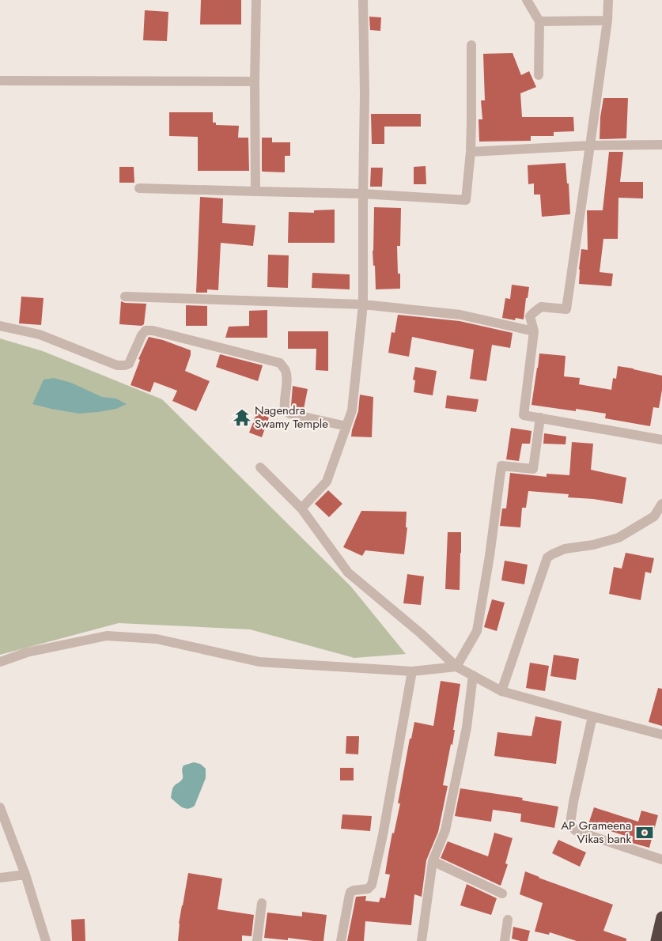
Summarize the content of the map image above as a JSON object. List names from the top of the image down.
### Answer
{
  "places": {
    "temple": ["Nagendra Swamy Temple"],
    "bank": ["AP Grameena Vikas bank"]
  }
}
